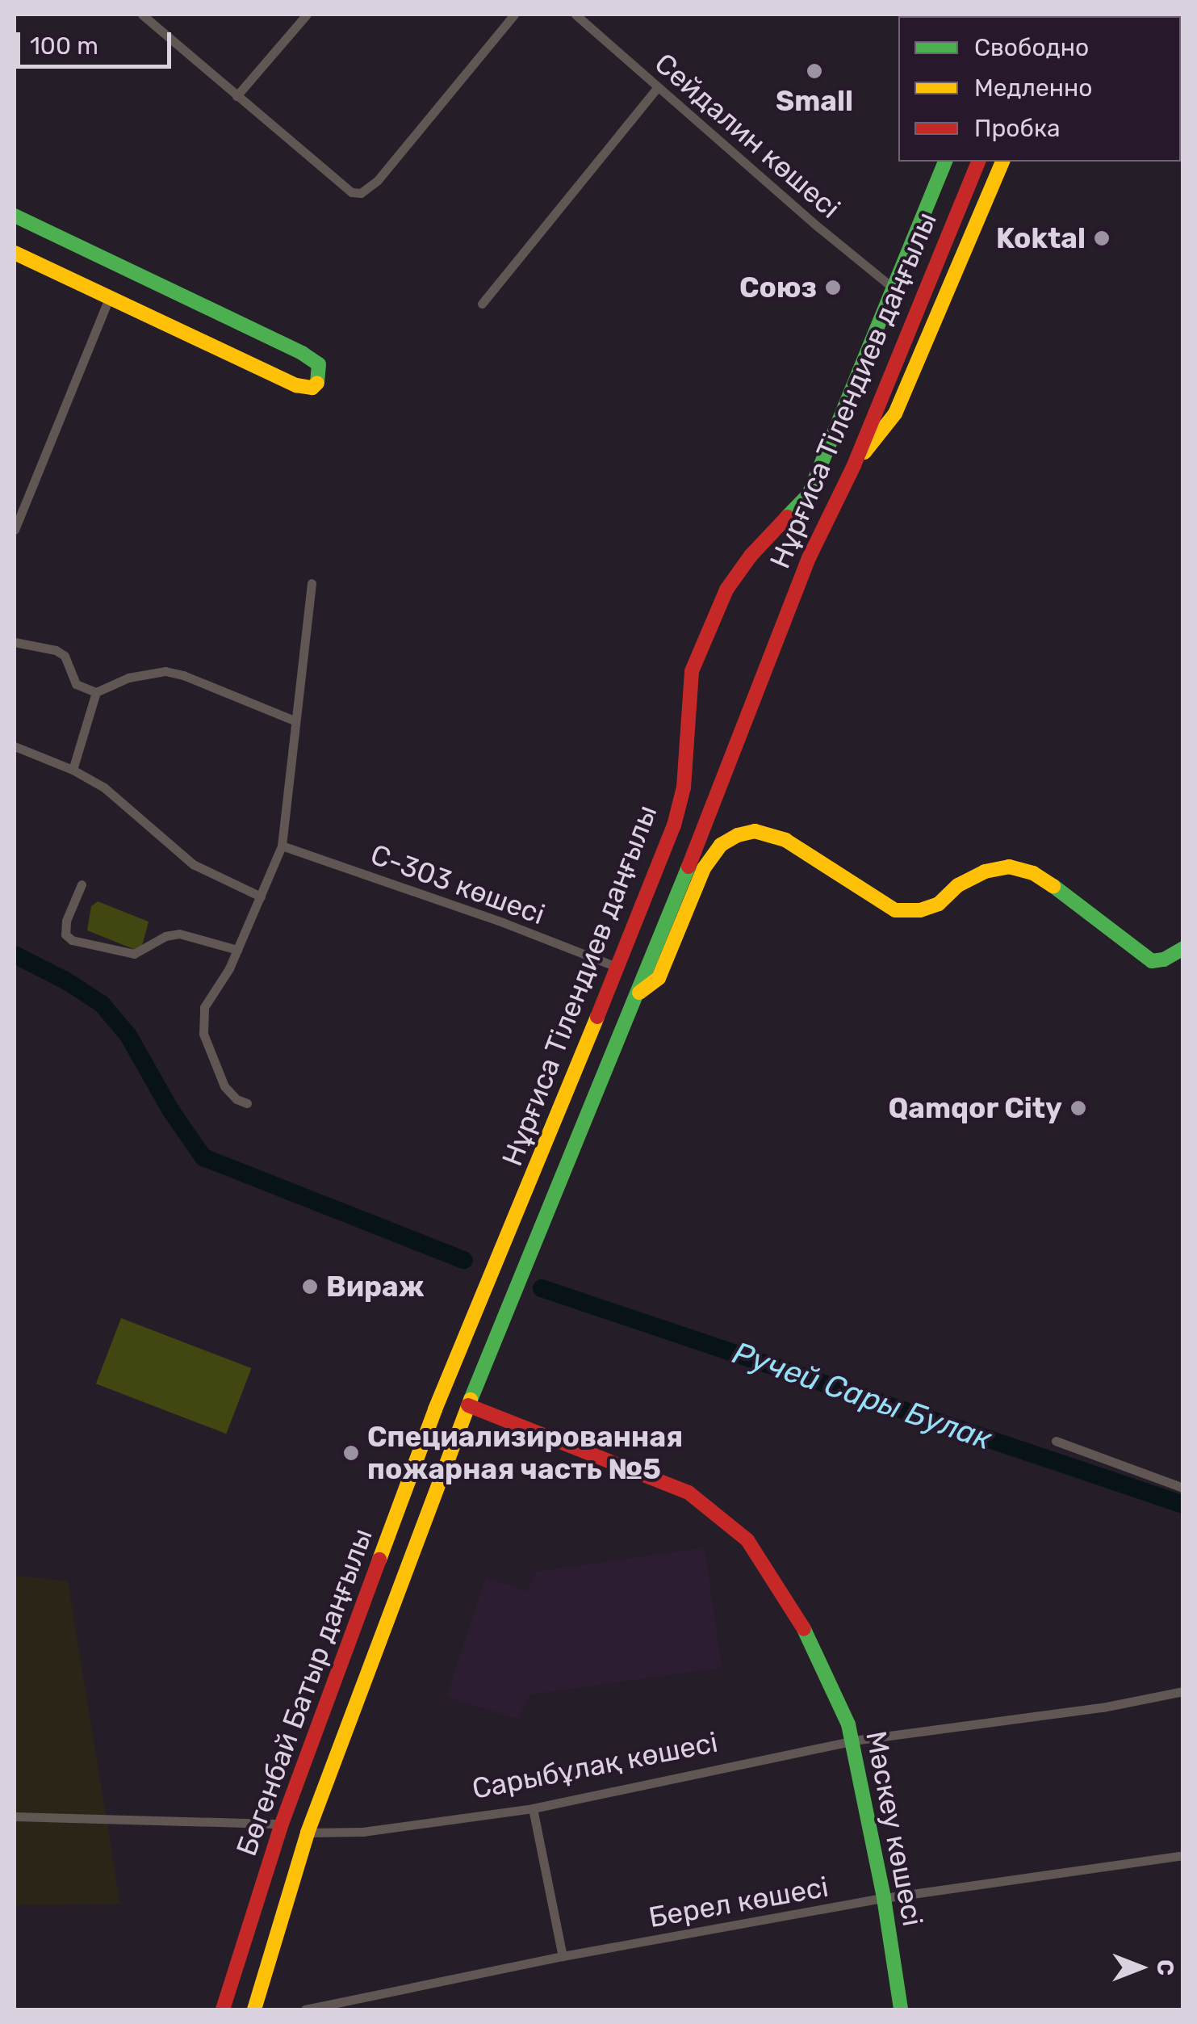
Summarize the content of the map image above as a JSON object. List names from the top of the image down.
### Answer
{
  "streets": {
    "main road": [
      "Нұрғиса Тілендиев даңғылы",
      "Бөгенбай Батыр даңғылы",
      "Сарыбұлақ көшесі",
      "Мәскеу көшесі"
    ],
    "street": ["Сейдалин көшесі", "С-303 көшесі", "Берел көшесі"]
  },
  "crossings": [
    ["Сейдалин көшесі", "Нұрғиса Тілендиев даңғылы"],
    ["Нұрғиса Тілендиев даңғылы", "С-303 көшесі"],
    ["Нұрғиса Тілендиев даңғылы", "Бөгенбай Батыр даңғылы"],
    ["Нұрғиса Тілендиев даңғылы", "Мәскеу көшесі"],
    ["Бөгенбай Батыр даңғылы", "Сарыбұлақ көшесі"],
    ["Бөгенбай Батыр даңғылы", "Мәскеу көшесі"],
    ["Сарыбұлақ көшесі", "Мәскеу көшесі"],
    ["Мәскеу көшесі", "Берел көшесі"]
  ],
  "water": ["Ручей Сары Булак"],
  "places": [
    "Small",
    "Koktal",
    "Союз",
    "Qamqor City",
    "Вираж",
    "Специализированная пожарная часть №5"
  ],
  "legend": ["Свободно", "Медленно", "Пробка"],
  "scale_bar": "100 m",
  "north": "right"
}
